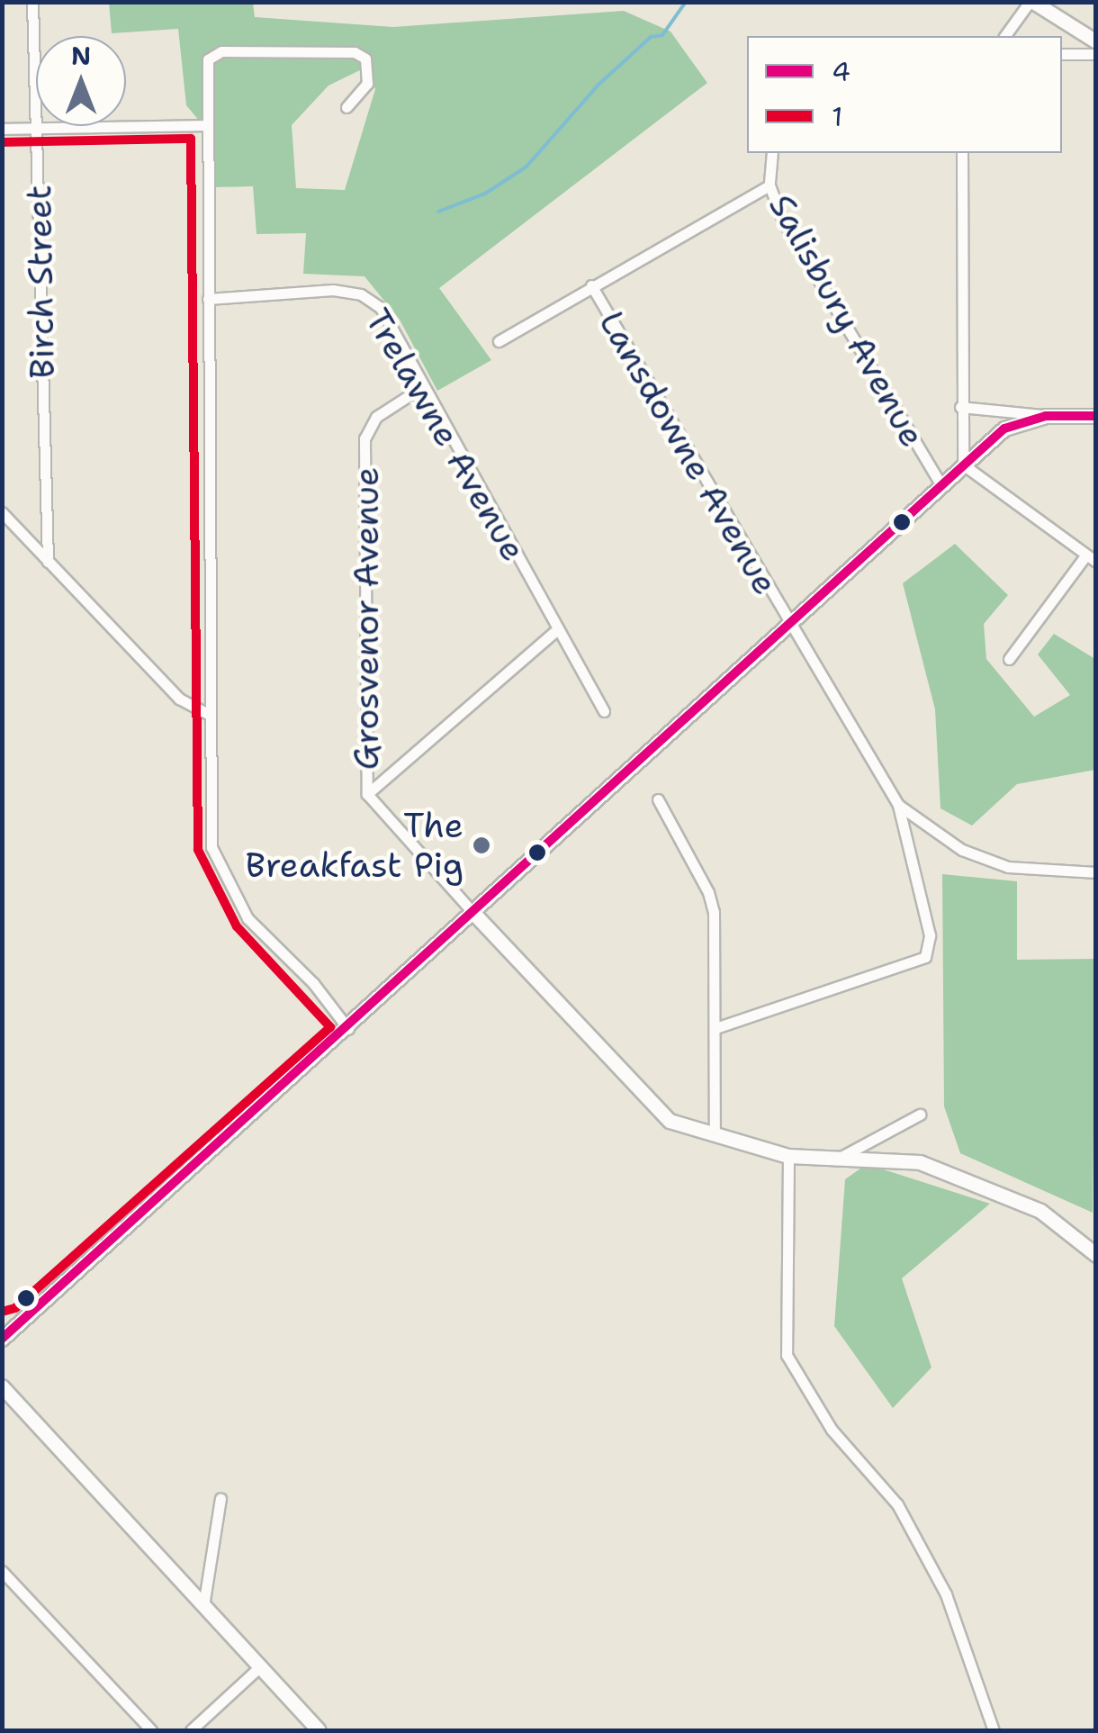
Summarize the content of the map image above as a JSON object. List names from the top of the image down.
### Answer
{
  "streets": {
    "main road": ["Grosvenor Avenue"],
    "street": [
      "Birch Street",
      "Salisbury Avenue",
      "Trelawne Avenue",
      "Lansdowne Avenue"
    ]
  },
  "crossings": [
    ["Trelawne Avenue", "Grosvenor Avenue"]
  ],
  "places": ["The Breakfast Pig"],
  "lines": ["transit line 1", "transit line 4"],
  "legend": ["4", "1"],
  "north": "top"
}
